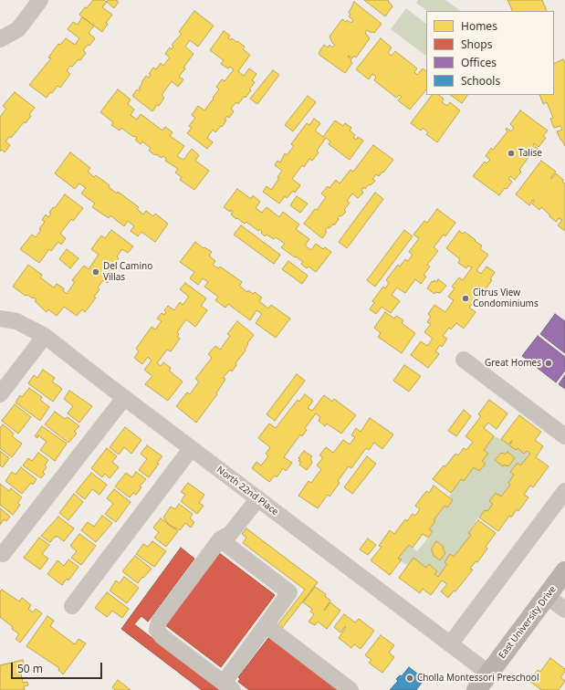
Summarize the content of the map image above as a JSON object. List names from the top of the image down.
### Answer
{
  "streets": {
    "main road": ["East University Drive"],
    "street": ["North 22nd Place"]
  },
  "crossings": [
    ["North 22nd Place", "East University Drive"]
  ],
  "places": [
    "Talise",
    "Del Camino Villas",
    "Citrus View Condominiums",
    "Great Homes",
    "Cholla Montessori Preschool"
  ],
  "legend": [
    "Homes",
    "Shops",
    "Offices",
    "Schools"
  ],
  "scale_bar": "50 m"
}
